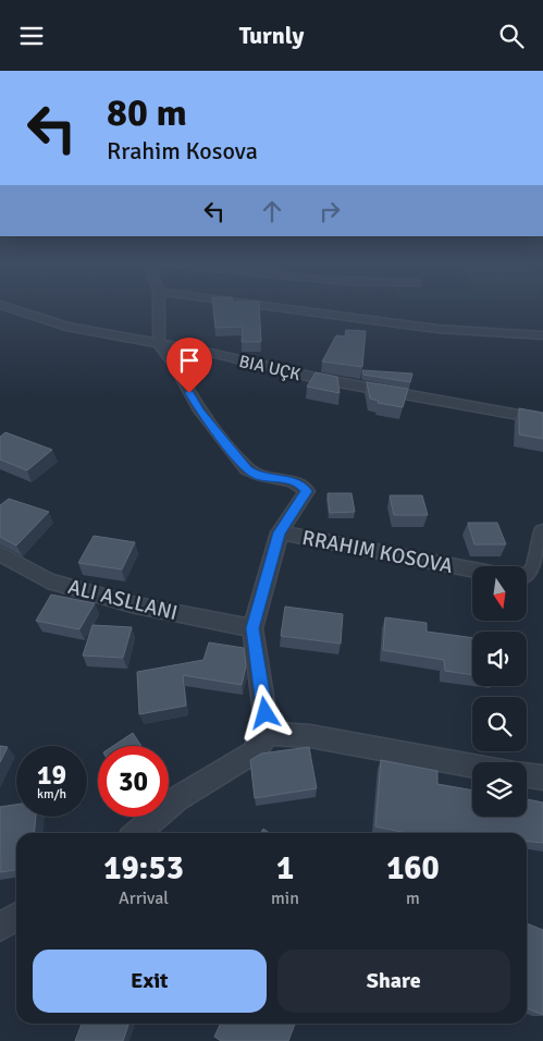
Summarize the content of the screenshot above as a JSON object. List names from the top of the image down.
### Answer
{
  "streets": {
    "street": ["BIA UÇK", "RRAHIM KOSOVA", "ALI ASLLANI"]
  },
  "crossings": [
    ["BIA UÇK", "RRAHIM KOSOVA"],
    ["RRAHIM KOSOVA", "ALI ASLLANI"]
  ],
  "north": "bottom",
  "page": {
    "header": "Turnly",
    "turn": ["80 m", "Rrahim Kosova"],
    "speed": "19 km/h",
    "limit": "30",
    "eta": [
      "19:53",
      "Arrival",
      "1",
      "min",
      "160",
      "m"
    ],
    "buttons": ["Exit", "Share"]
  }
}
